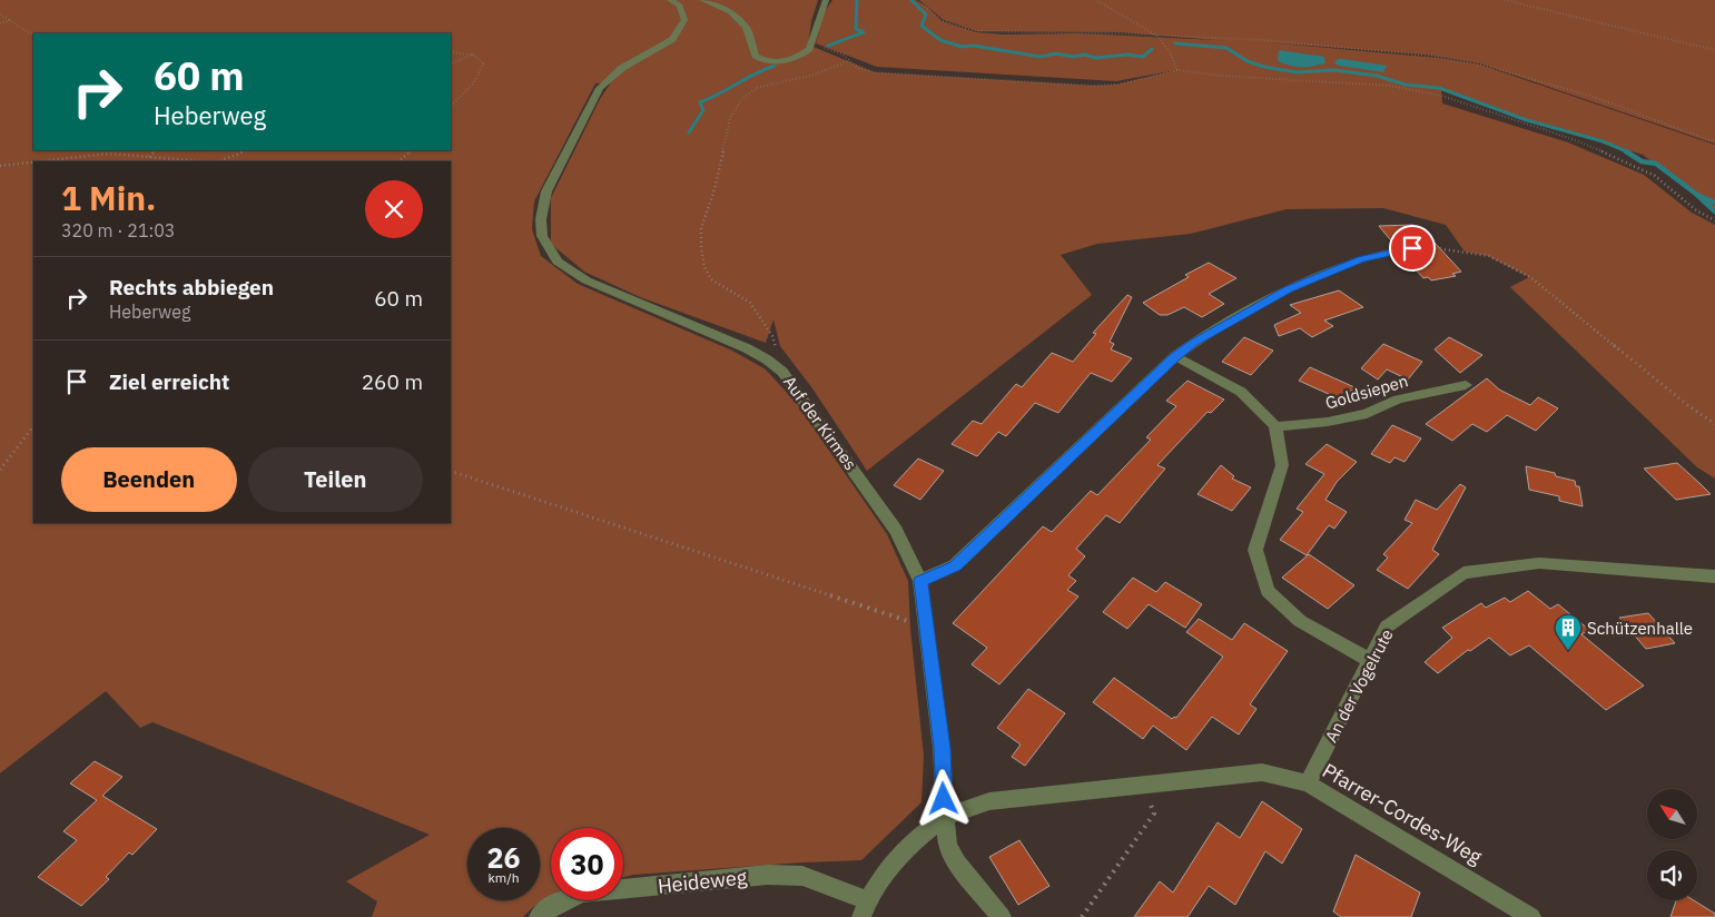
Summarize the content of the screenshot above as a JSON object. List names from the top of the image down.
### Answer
{
  "streets": {
    "street": [
      "Goldsiepen",
      "Auf der Kirmes",
      "An der Vogelrute",
      "Pfarrer-Cordes-Weg",
      "Heideweg"
    ]
  },
  "crossings": [
    ["Auf der Kirmes", "Pfarrer-Cordes-Weg"],
    ["An der Vogelrute", "Pfarrer-Cordes-Weg"],
    ["Pfarrer-Cordes-Weg", "Heideweg"]
  ],
  "places": {
    "building": ["Schützenhalle"]
  },
  "north": "top left",
  "page": {
    "turn": ["60 m", "Heberweg"],
    "heading": ["1 Min.", "320 m · 21:03"],
    "list": [
      {
        "name": "Rechts abbiegen",
        "note": "Heberweg",
        "value": "60 m"
      },
      {
        "name": "Ziel erreicht",
        "value": "260 m"
      }
    ],
    "buttons": ["Beenden", "Teilen"],
    "speed": "26 km/h",
    "limit": "30"
  }
}
